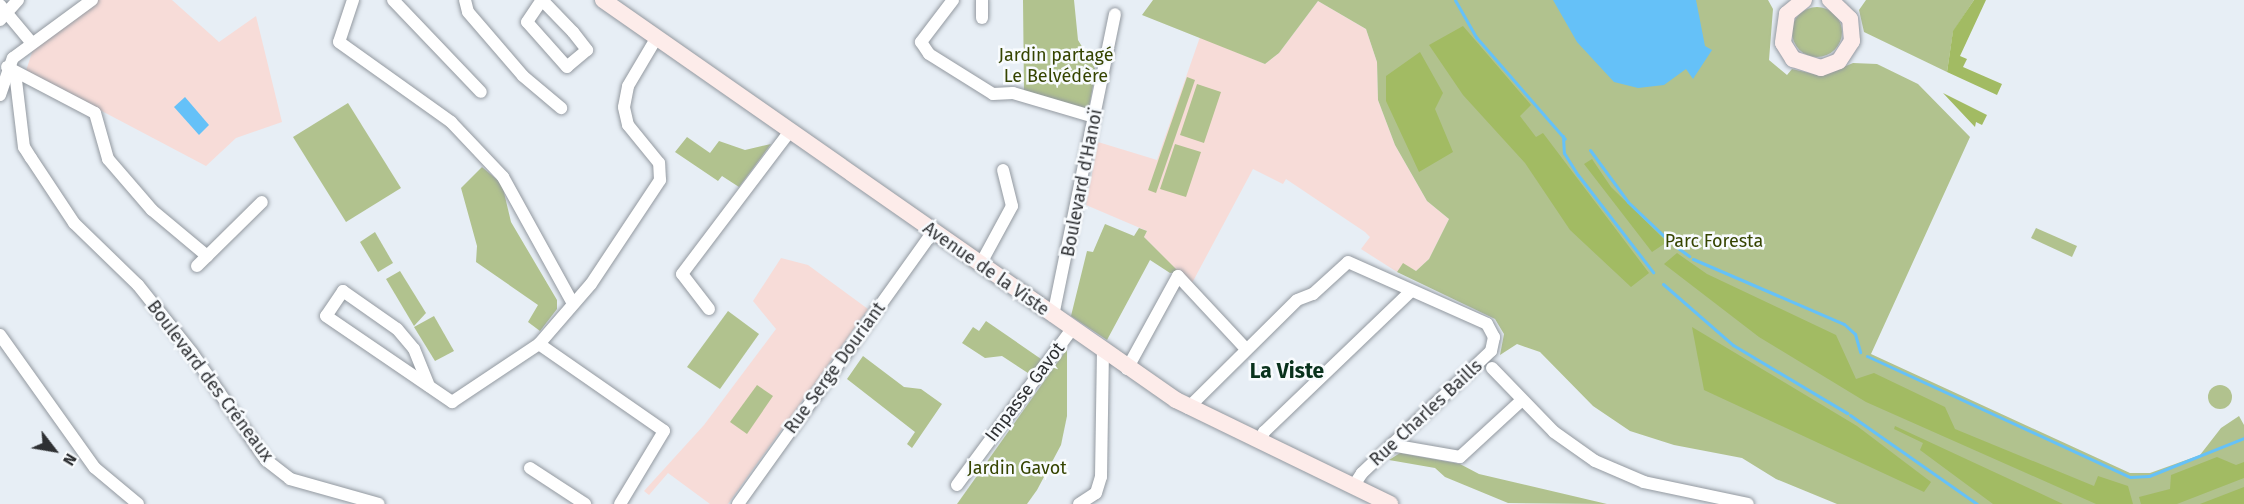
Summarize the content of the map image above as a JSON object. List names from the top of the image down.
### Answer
{
  "streets": {
    "street": [
      "Boulevard d'Hanoï",
      "Avenue de la Viste",
      "Rue Serge Douriant",
      "Boulevard des Créneaux",
      "Impasse Gavot",
      "Rue Charles Baills"
    ]
  },
  "crossings": [
    ["Boulevard d'Hanoï", "Avenue de la Viste"],
    ["Avenue de la Viste", "Rue Serge Douriant"],
    ["Avenue de la Viste", "Impasse Gavot"],
    ["Avenue de la Viste", "Rue Charles Baills"]
  ],
  "districts": ["La Viste"],
  "parks": ["Jardin partagé Le Belvédère", "Parc Foresta", "Jardin Gavot"],
  "north": "bottom right"
}
